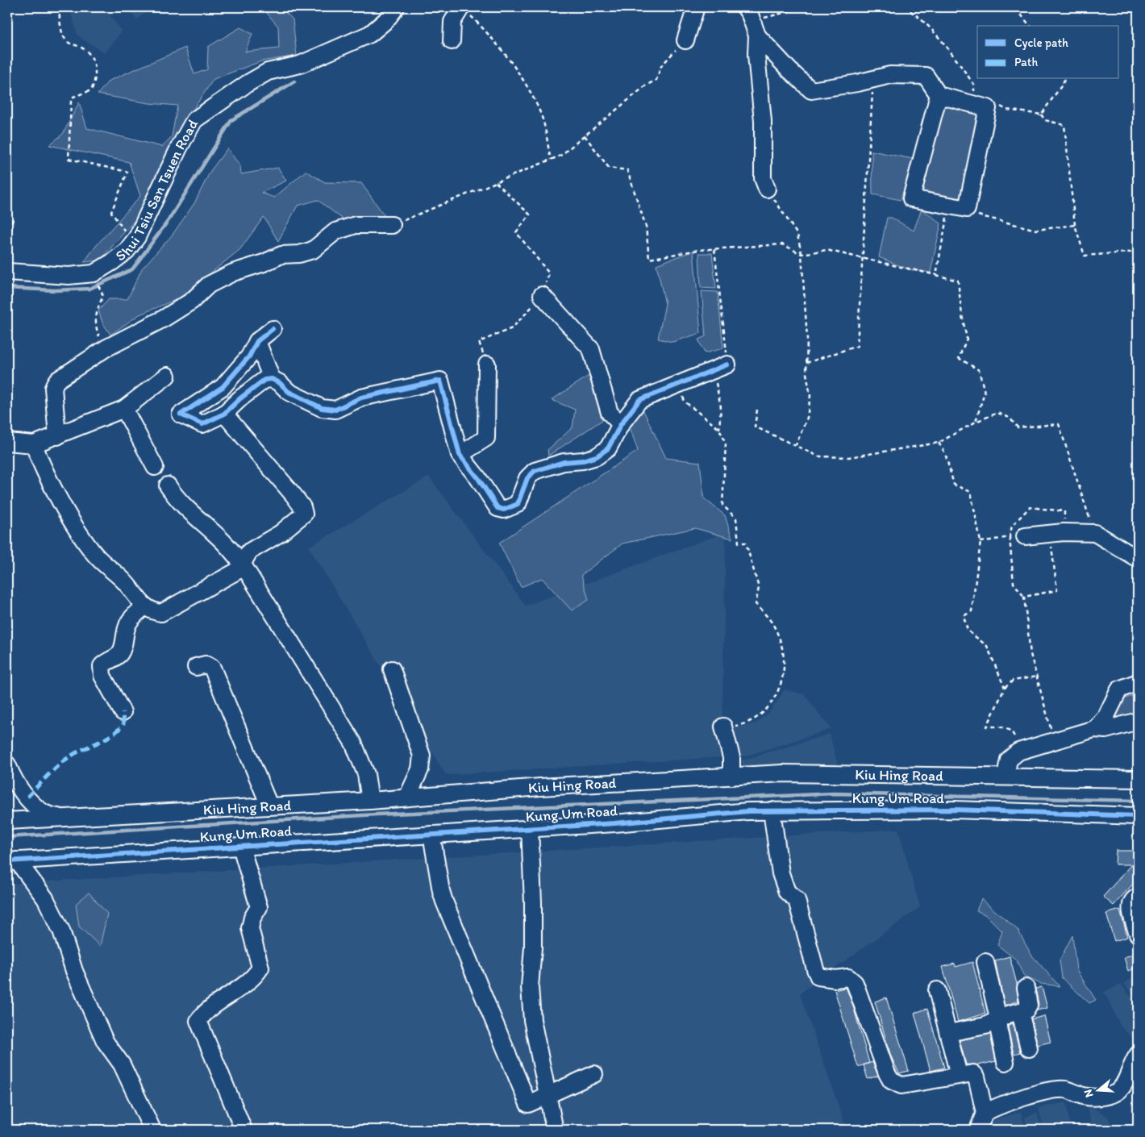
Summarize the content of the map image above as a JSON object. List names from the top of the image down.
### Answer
{
  "streets": {
    "street": ["Shui Tsiu San Tsuen Road", "Kiu Hing Road", "Kung Um Road"]
  },
  "legend": ["Cycle path", "Path"],
  "north": "left"
}
